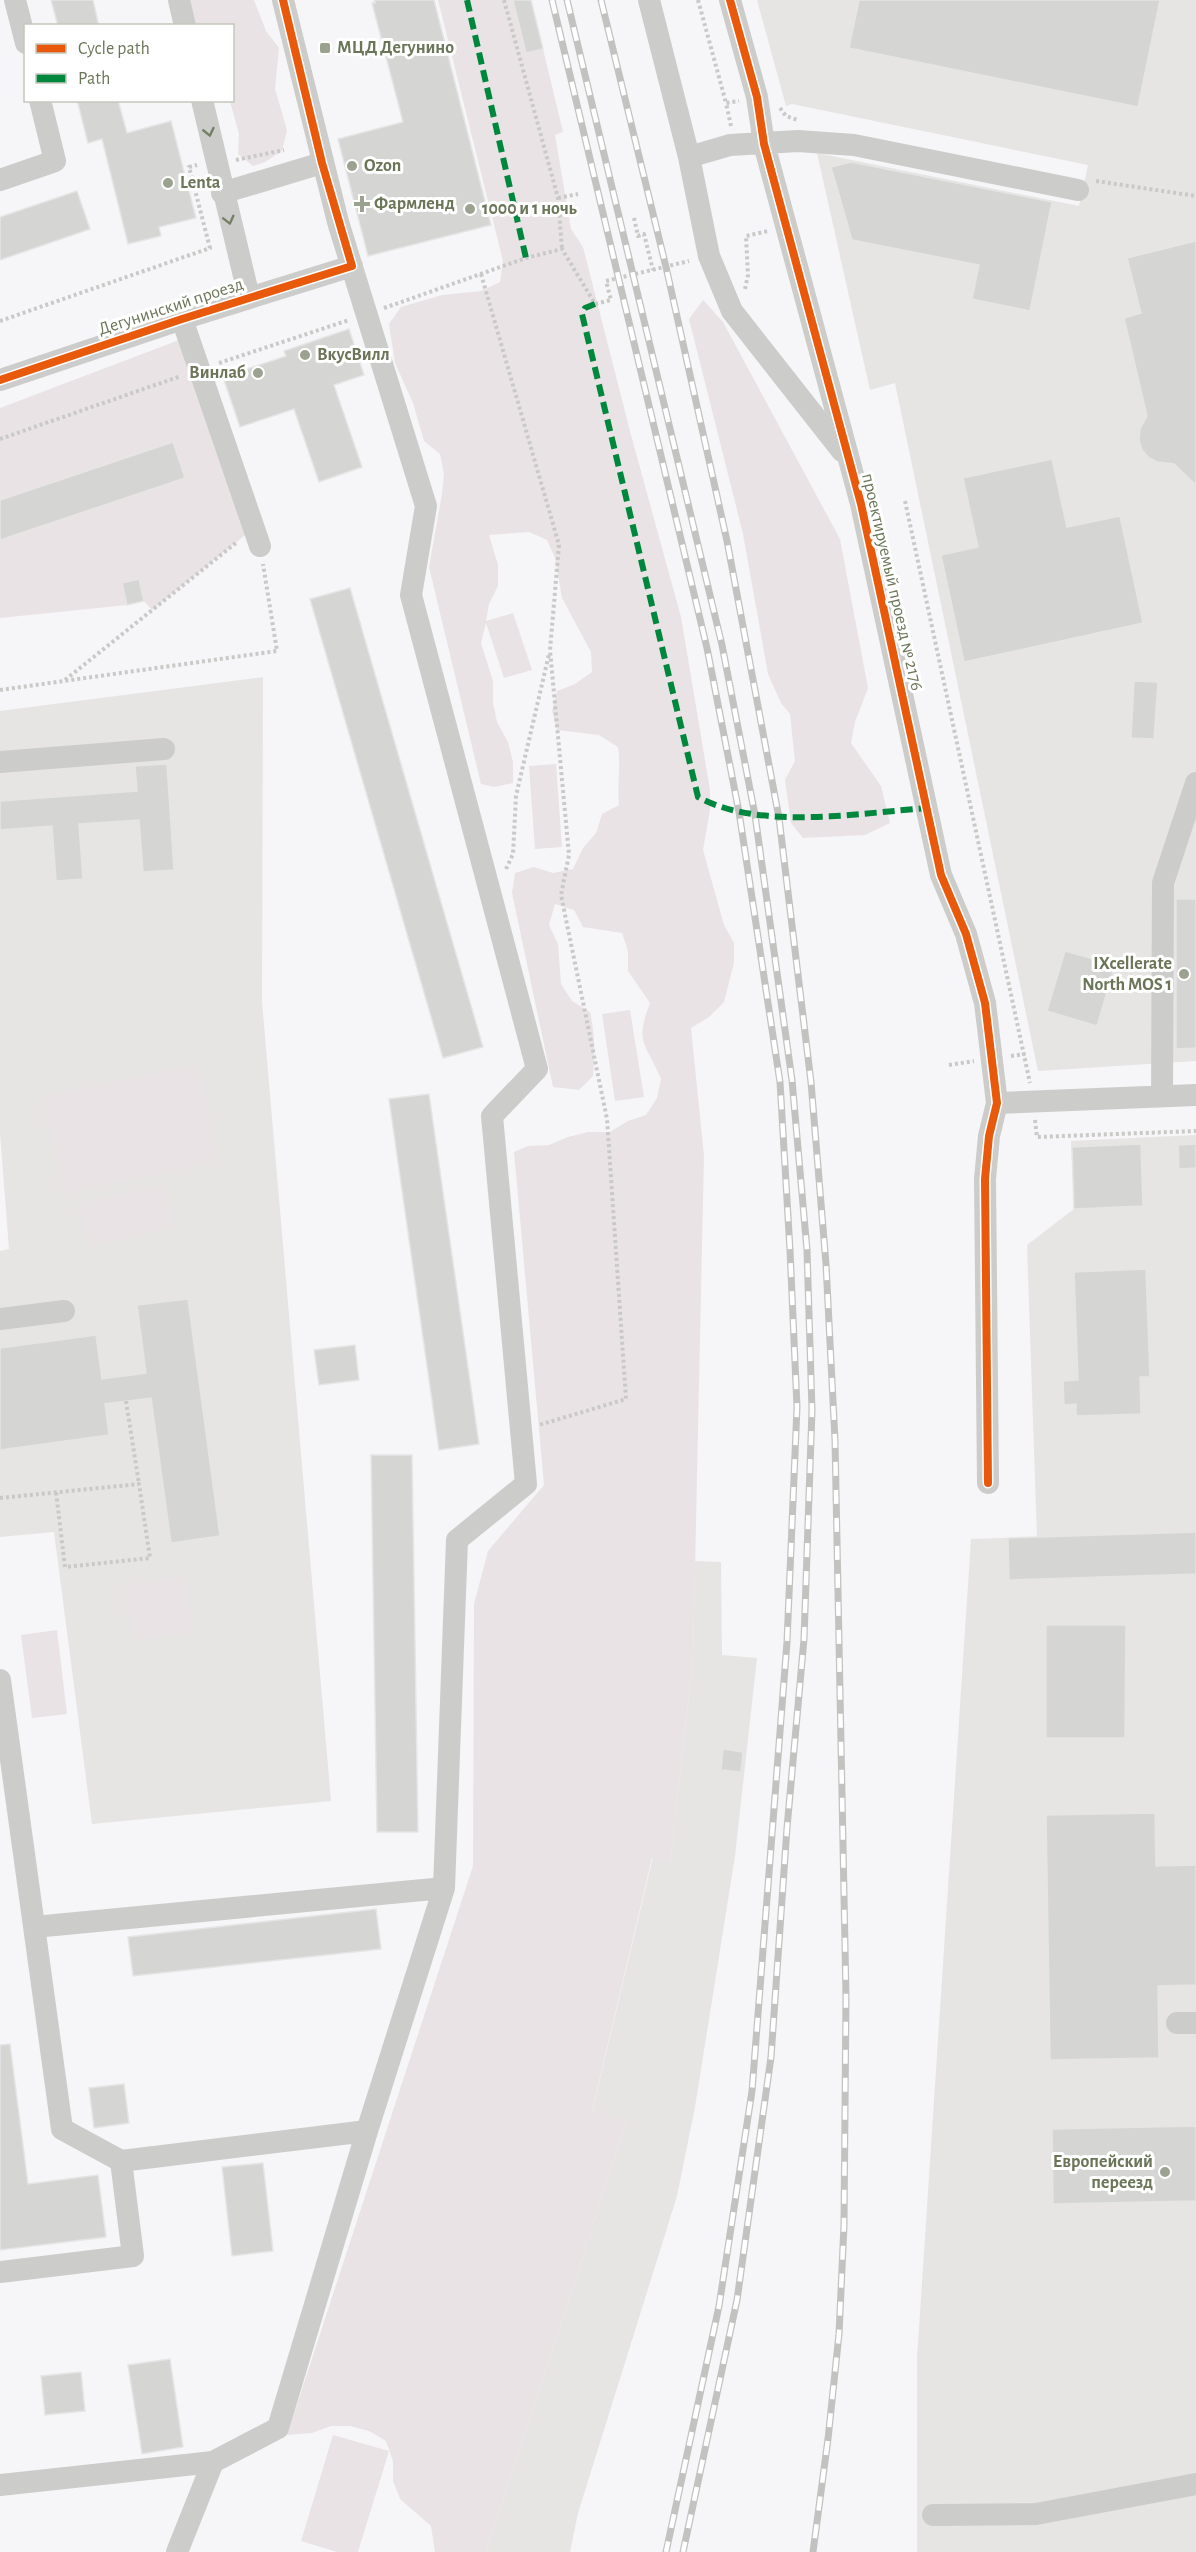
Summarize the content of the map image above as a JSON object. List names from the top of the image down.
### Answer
{
  "streets": {
    "street": ["Дегунинский проезд", "проектируемый проезд № 2176"]
  },
  "places": {
    "transit": ["МЦД Дегунино"],
    "other": [
      "Ozon",
      "Lenta",
      "1000 и 1 ночь",
      "ВкусВилл",
      "Винлаб",
      "IXcellerate North MOS 1",
      "Европейский переезд"
    ],
    "health": ["Фармленд"]
  },
  "legend": ["Cycle path", "Path"]
}
